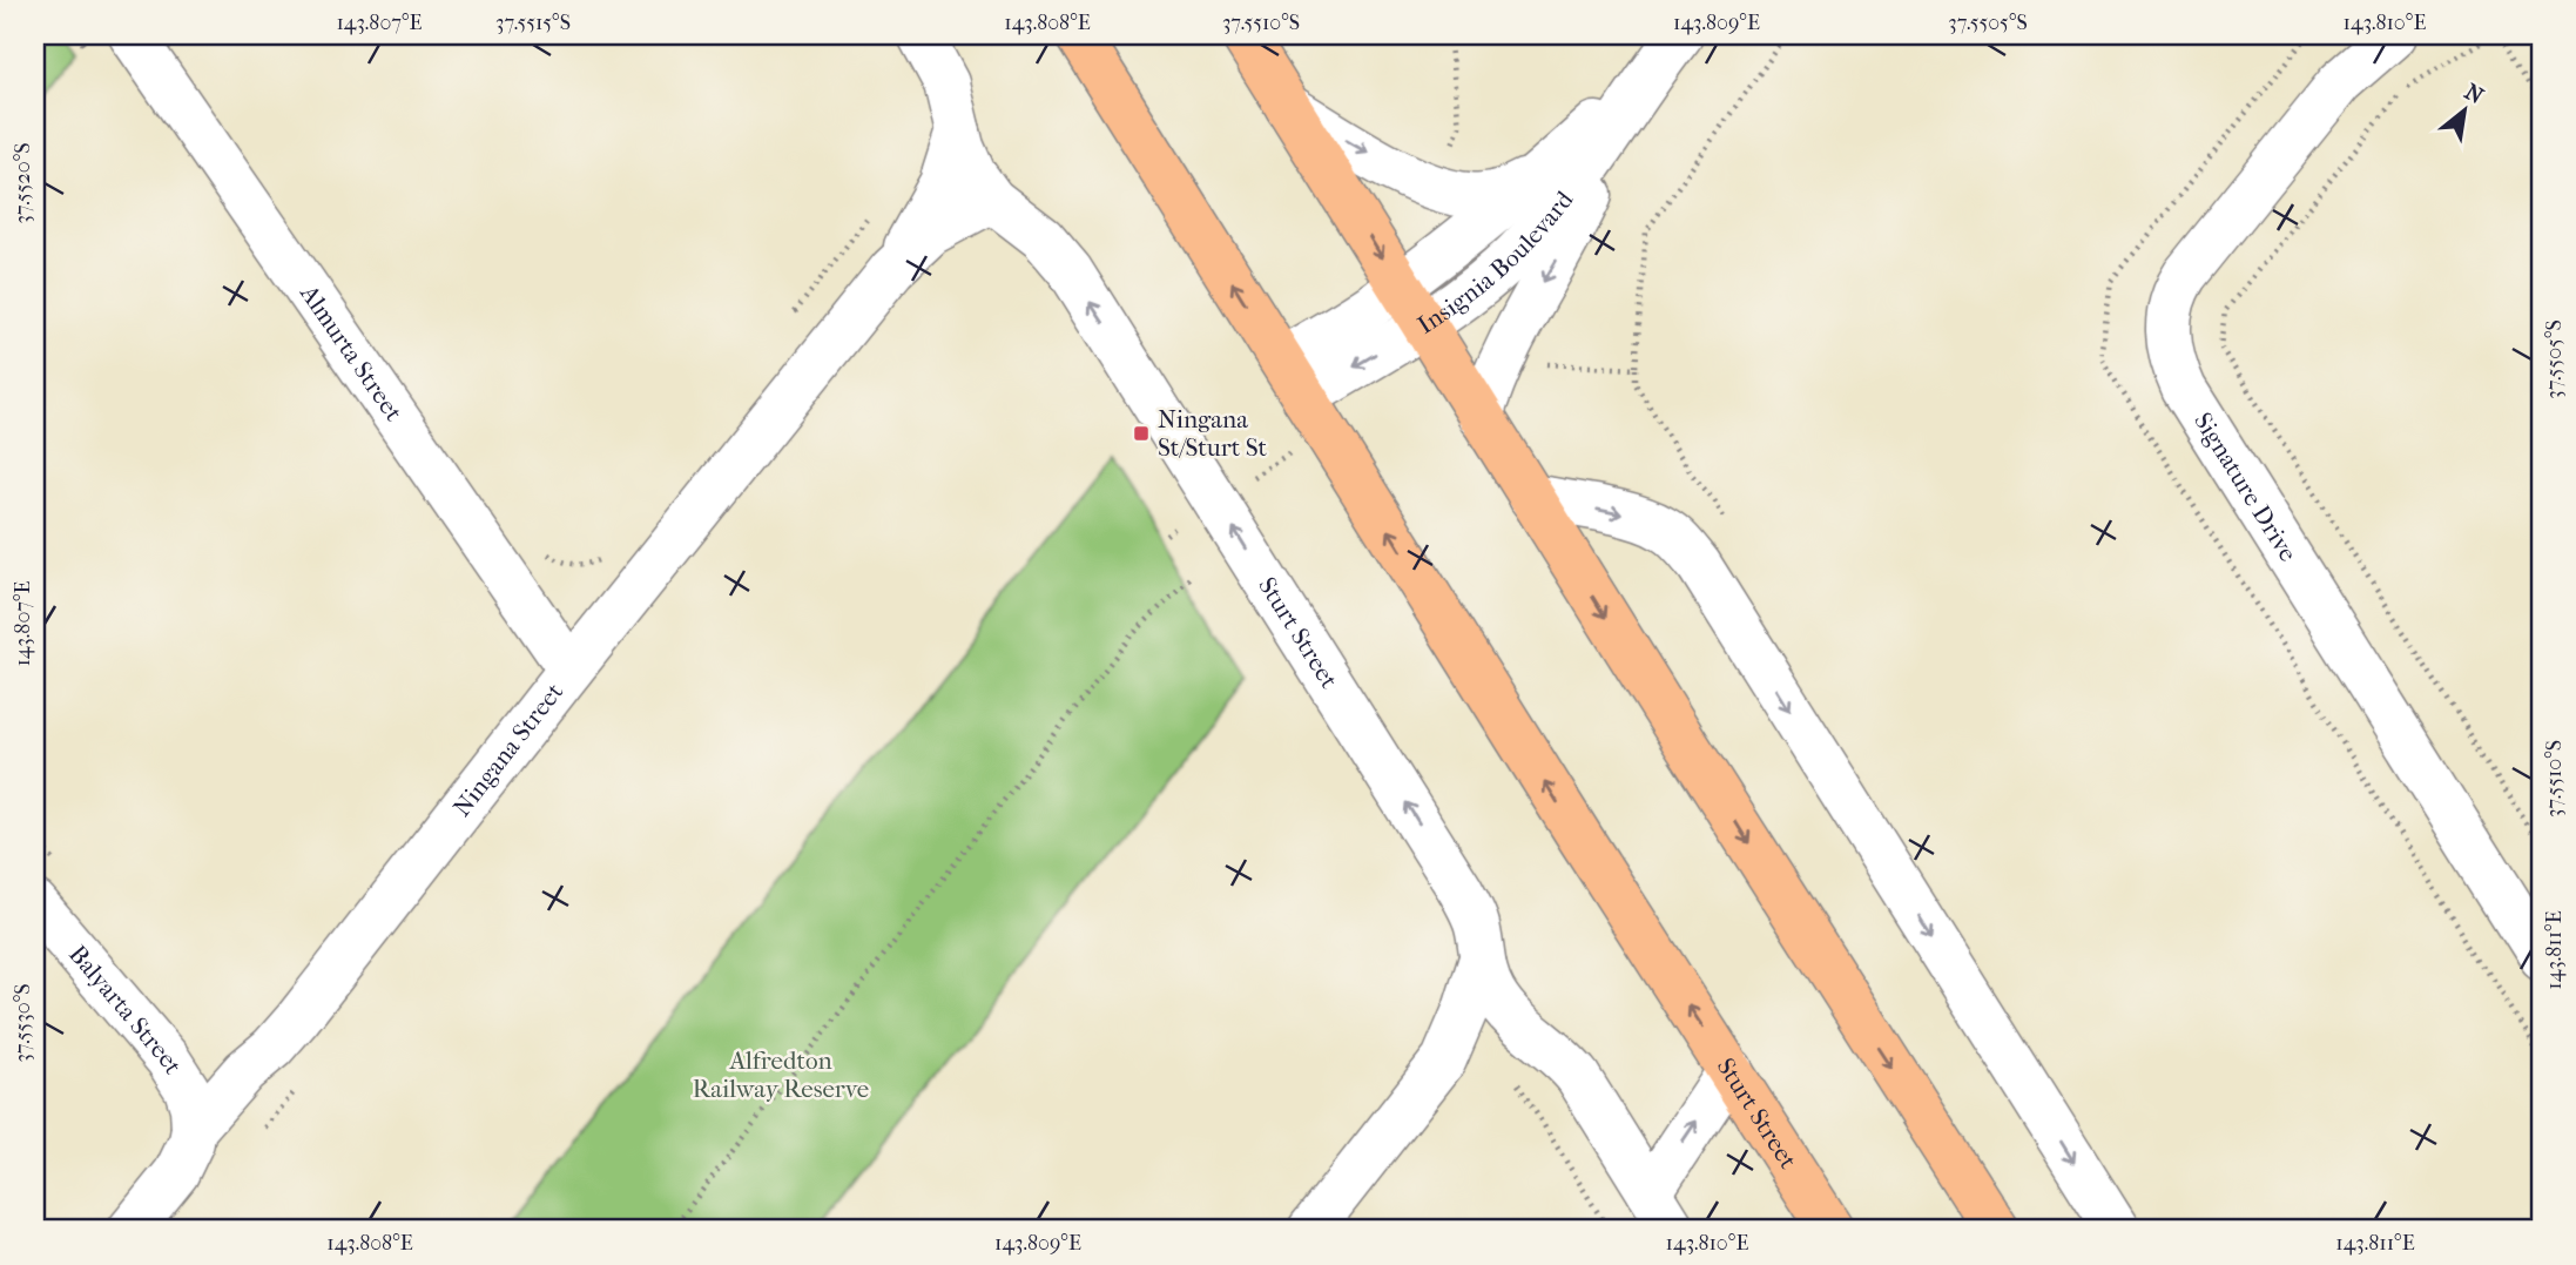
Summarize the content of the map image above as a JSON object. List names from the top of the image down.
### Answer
{
  "streets": {
    "main road": ["Sturt Street"],
    "street": [
      "Insignia Boulevard",
      "Almurta Street",
      "Signature Drive",
      "Ningana Street",
      "Balyarta Street"
    ]
  },
  "crossings": [
    ["Insignia Boulevard", "Sturt Street"],
    ["Almurta Street", "Ningana Street"],
    ["Sturt Street", "Ningana Street"],
    ["Ningana Street", "Balyarta Street"]
  ],
  "parks": ["Alfredton Railway Reserve"],
  "places": {
    "transit": ["Ningana St/Sturt St"]
  },
  "north": "top right",
  "coordinates": [
    "143.807°E",
    "37.5515°S",
    "143.808°E",
    "37.5510°S",
    "143.809°E",
    "37.5505°S",
    "143.810°E",
    "37.5520°S",
    "143.811°E",
    "37.5530°S"
  ]
}
